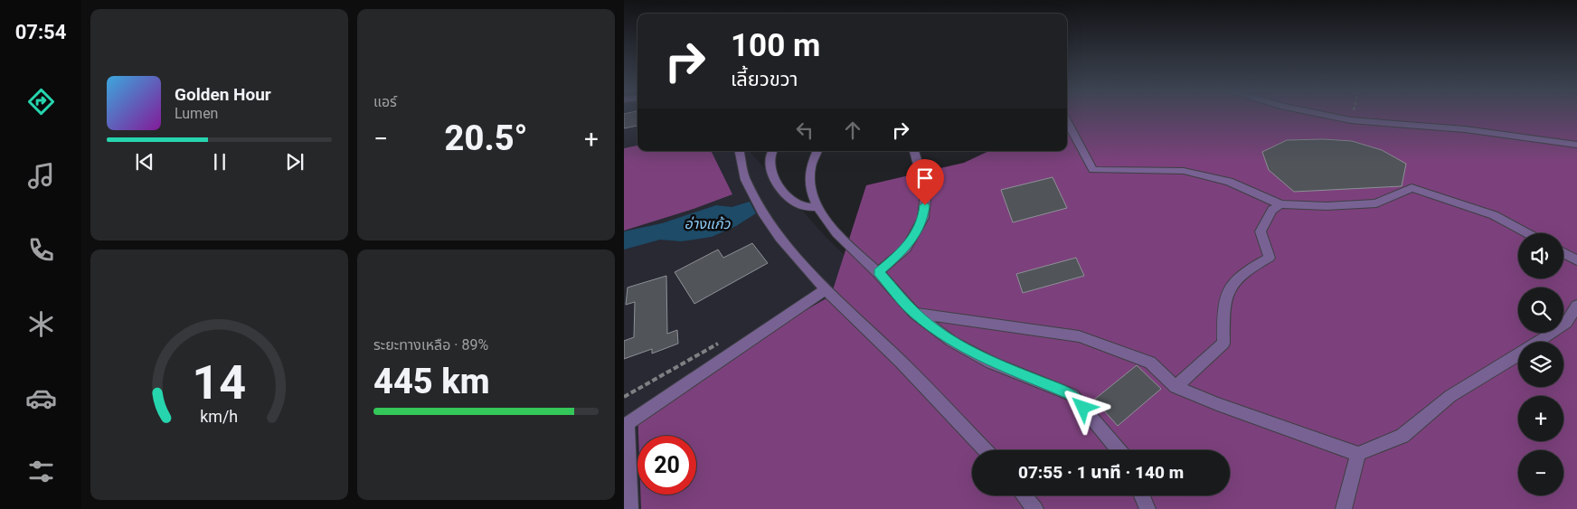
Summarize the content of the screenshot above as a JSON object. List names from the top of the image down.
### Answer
{
  "water": ["อ่างแก้ว"],
  "page": {
    "tabs": "07:54",
    "tile": [
      "แอร์",
      ["ระยะทางเหลือ · 89%", "445 km"]
    ],
    "turn": ["100 m", "เลี้ยวขวา"],
    "song": ["Golden Hour", "Lumen"],
    "heat": ["−", "20.5°", "+"],
    "map_buttons": ["+", "−"],
    "limit": "20",
    "trip": "07:55 · 1 นาที · 140 m",
    "gauge": ["14", "km/h"]
  }
}
